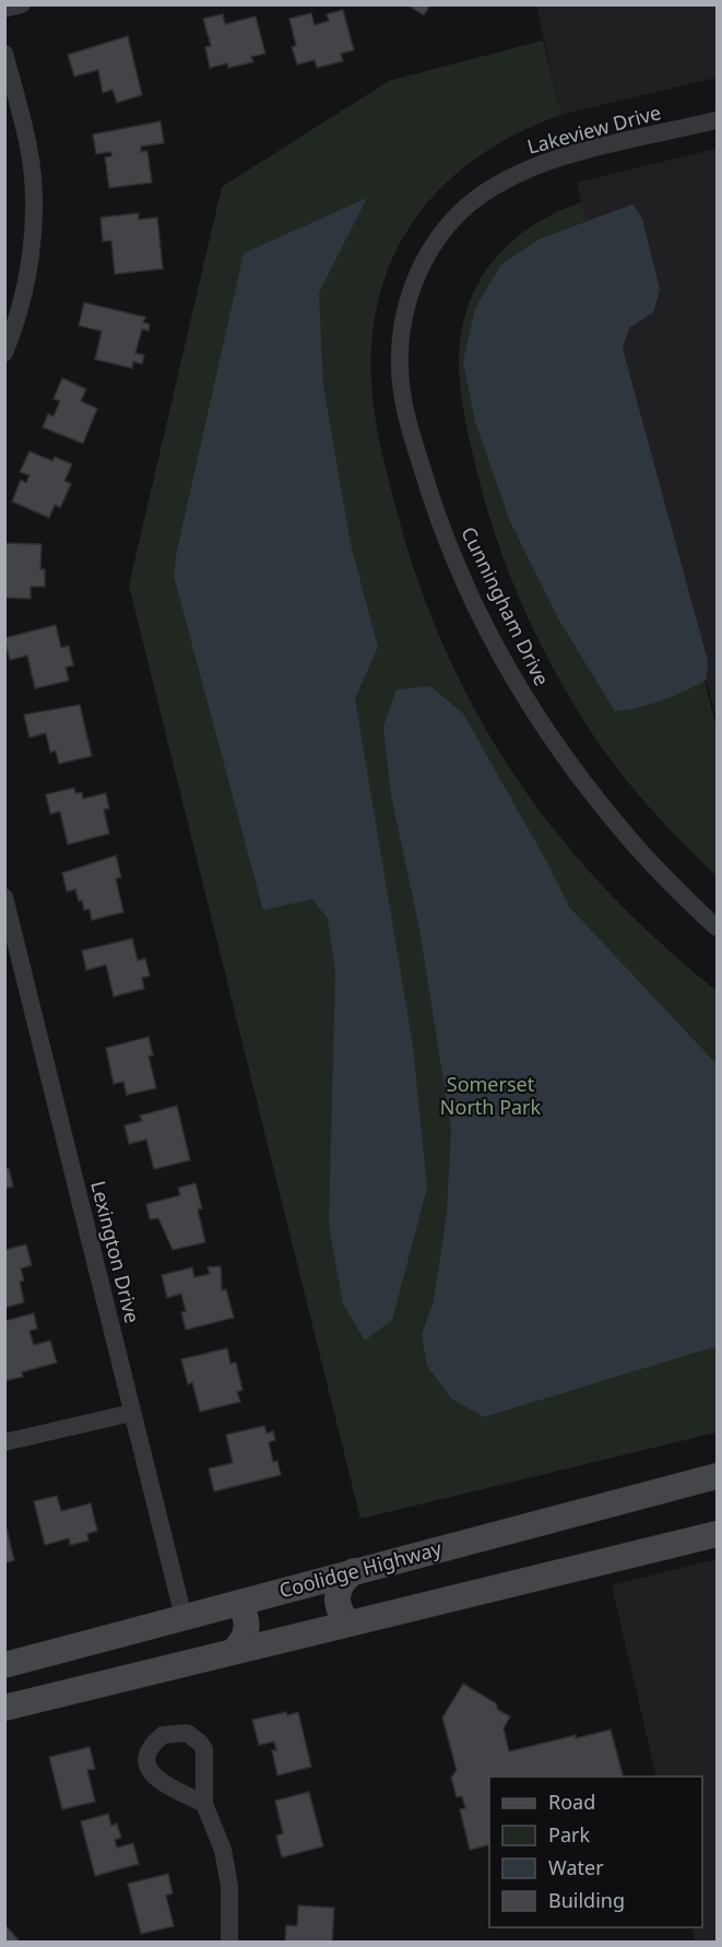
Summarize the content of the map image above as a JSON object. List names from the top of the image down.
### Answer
{
  "streets": {
    "main road": ["Coolidge Highway"],
    "street": ["Lakeview Drive", "Cunningham Drive", "Lexington Drive"]
  },
  "crossings": [
    ["Lakeview Drive", "Cunningham Drive"],
    ["Lexington Drive", "Coolidge Highway"]
  ],
  "parks": ["Somerset North Park"],
  "legend": [
    "Road",
    "Park",
    "Water",
    "Building"
  ]
}
